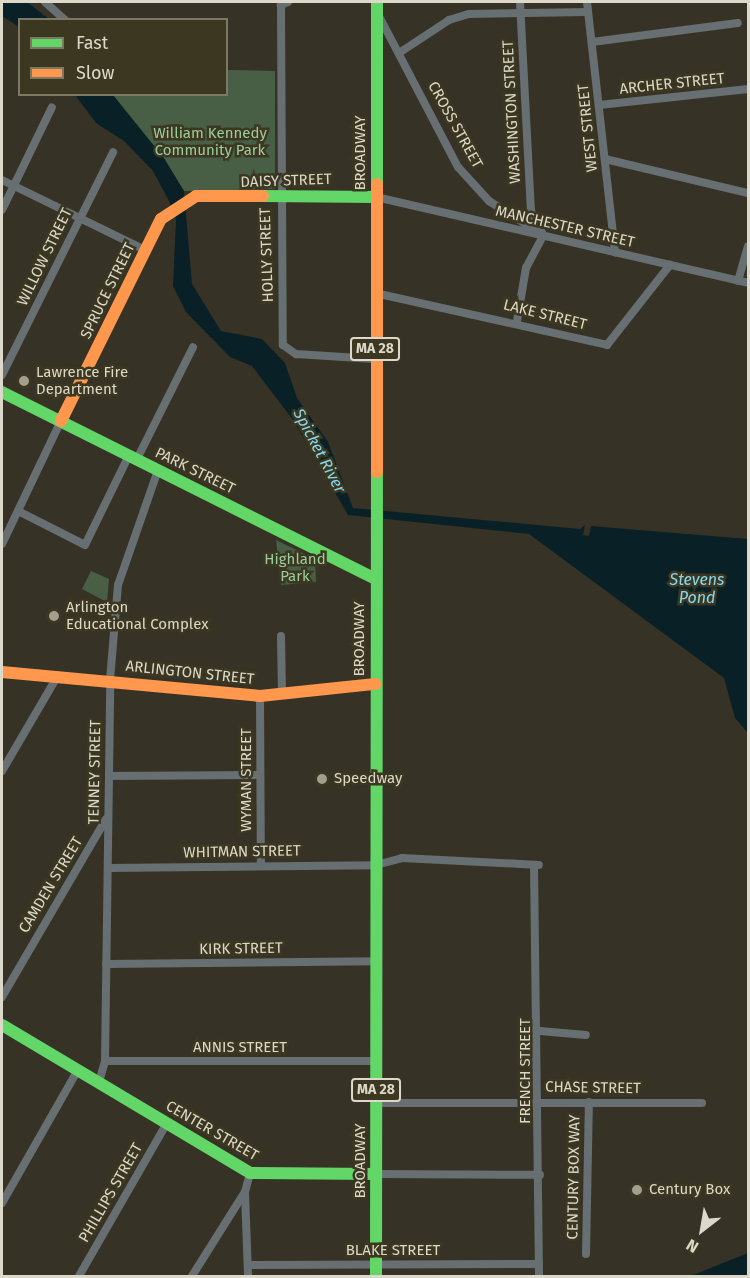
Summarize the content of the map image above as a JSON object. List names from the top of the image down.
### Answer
{
  "streets": {
    "main road": [
      "CROSS STREET",
      "BROADWAY",
      "DAISY STREET",
      "SPRUCE STREET",
      "MA 28",
      "PARK STREET",
      "ARLINGTON STREET",
      "CENTER STREET"
    ],
    "street": [
      "ARCHER STREET",
      "WASHINGTON STREET",
      "WEST STREET",
      "MANCHESTER STREET",
      "HOLLY STREET",
      "WILLOW STREET",
      "LAKE STREET",
      "TENNEY STREET",
      "WYMAN STREET",
      "WHITMAN STREET",
      "CAMDEN STREET",
      "KIRK STREET",
      "ANNIS STREET",
      "FRENCH STREET",
      "CHASE STREET",
      "CENTURY BOX WAY",
      "PHILLIPS STREET",
      "BLAKE STREET"
    ]
  },
  "crossings": [
    ["ARCHER STREET", "WEST STREET"],
    ["WASHINGTON STREET", "CROSS STREET"],
    ["WASHINGTON STREET", "MANCHESTER STREET"],
    ["CROSS STREET", "BROADWAY"],
    ["CROSS STREET", "MANCHESTER STREET"],
    ["WEST STREET", "MANCHESTER STREET"],
    ["BROADWAY", "DAISY STREET"],
    ["BROADWAY", "MANCHESTER STREET"],
    ["BROADWAY", "HOLLY STREET"],
    ["BROADWAY", "LAKE STREET"],
    ["BROADWAY", "PARK STREET"],
    ["BROADWAY", "ARLINGTON STREET"],
    ["BROADWAY", "WHITMAN STREET"],
    ["BROADWAY", "KIRK STREET"],
    ["BROADWAY", "ANNIS STREET"],
    ["BROADWAY", "CHASE STREET"],
    ["BROADWAY", "CENTER STREET"],
    ["BROADWAY", "BLAKE STREET"],
    ["DAISY STREET", "MANCHESTER STREET"],
    ["DAISY STREET", "HOLLY STREET"],
    ["DAISY STREET", "SPRUCE STREET"],
    ["MANCHESTER STREET", "LAKE STREET"],
    ["SPRUCE STREET", "PARK STREET"],
    ["PARK STREET", "TENNEY STREET"],
    ["ARLINGTON STREET", "TENNEY STREET"],
    ["ARLINGTON STREET", "WYMAN STREET"],
    ["TENNEY STREET", "WHITMAN STREET"],
    ["TENNEY STREET", "CAMDEN STREET"],
    ["TENNEY STREET", "KIRK STREET"],
    ["TENNEY STREET", "ANNIS STREET"],
    ["TENNEY STREET", "CENTER STREET"],
    ["WYMAN STREET", "WHITMAN STREET"],
    ["WHITMAN STREET", "FRENCH STREET"],
    ["FRENCH STREET", "CHASE STREET"],
    ["FRENCH STREET", "CENTER STREET"],
    ["FRENCH STREET", "BLAKE STREET"],
    ["CHASE STREET", "CENTURY BOX WAY"],
    ["CENTER STREET", "PHILLIPS STREET"]
  ],
  "water": ["Spicket River", "Stevens Pond"],
  "parks": ["William Kennedy Community Park", "Highland Park"],
  "places": [
    "Lawrence Fire Department",
    "Arlington Educational Complex",
    "Speedway",
    "Century Box"
  ],
  "legend": ["Fast", "Slow"],
  "north": "bottom left"
}
